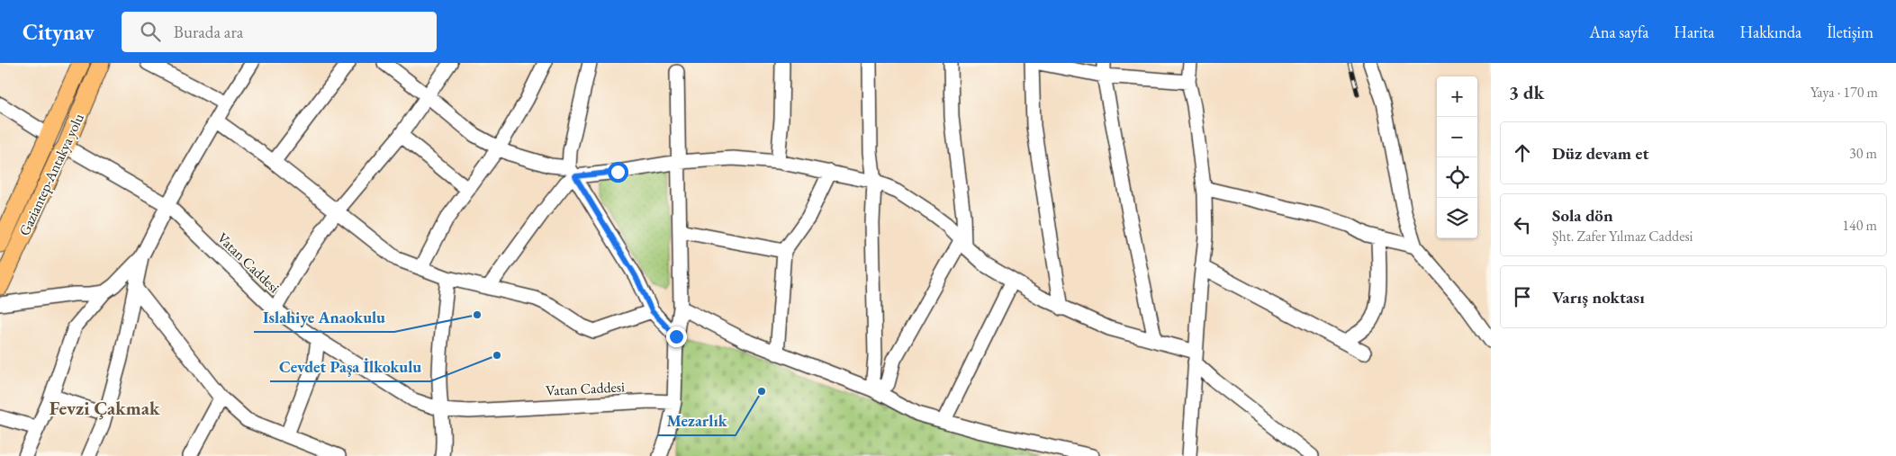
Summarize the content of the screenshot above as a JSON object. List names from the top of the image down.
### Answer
{
  "streets": {
    "main road": ["Gaziantep-Antakya yolu"],
    "street": ["Vatan Caddesi"]
  },
  "crossings": [
    ["Gaziantep-Antakya yolu", "Vatan Caddesi"]
  ],
  "districts": ["Fevzi Çakmak"],
  "places": ["Islahiye Anaokulu", "Cevdet Paşa İlkokulu", "Mezarlık"],
  "page": {
    "header": "Citynav",
    "search": "Burada ara",
    "nav": [
      "Ana sayfa",
      "Harita",
      "Hakkında",
      "İletişim"
    ],
    "heading": ["3 dk", "Yaya · 170 m"],
    "map_buttons": ["+", "−"],
    "list": [
      ["Düz devam et", "30 m"],
      ["Sola dön", "Şht. Zafer Yılmaz Caddesi", "140 m"],
      "Varış noktası"
    ]
  }
}
